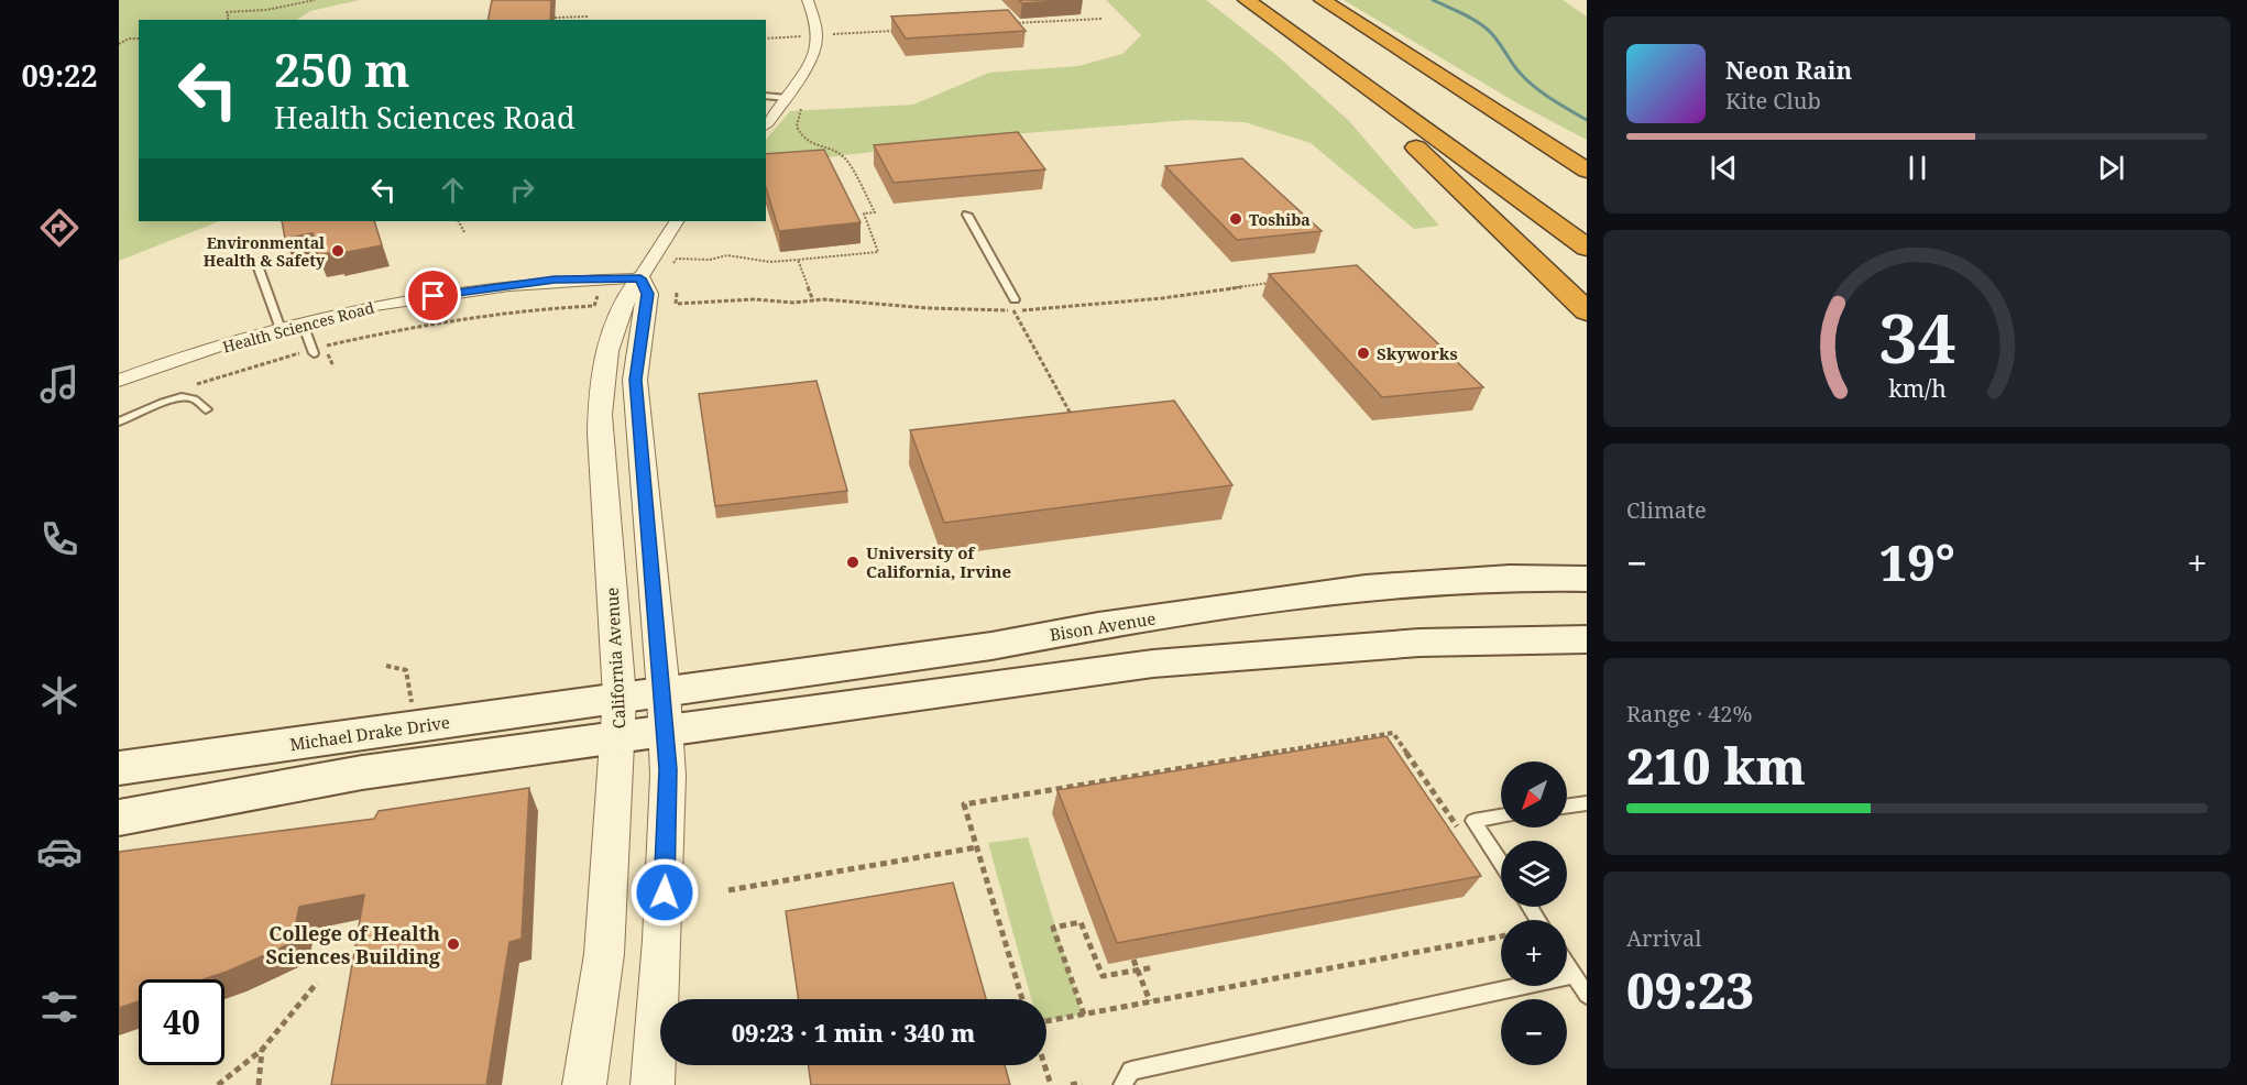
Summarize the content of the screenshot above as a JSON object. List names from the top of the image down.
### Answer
{
  "streets": {
    "main road": ["Bison Avenue", "Michael Drake Drive"],
    "street": ["Health Sciences Road", "California Avenue"]
  },
  "crossings": [
    ["Health Sciences Road", "California Avenue"],
    ["Bison Avenue", "California Avenue"],
    ["Bison Avenue", "Michael Drake Drive"],
    ["California Avenue", "Michael Drake Drive"]
  ],
  "places": [
    "Toshiba",
    "Environmental Health & Safety",
    "Skyworks",
    "University of California, Irvine",
    "College of Health Sciences Building"
  ],
  "north": "bottom left",
  "page": {
    "tabs": "09:22",
    "turn": ["250 m", "Health Sciences Road"],
    "song": ["Neon Rain", "Kite Club"],
    "tile": [
      "Climate",
      ["Range · 42%", "210 km"],
      ["Arrival", "09:23"]
    ],
    "heat": ["−", "19°", "+"],
    "map_buttons": ["+", "−"],
    "limit": "40",
    "trip": "09:23 · 1 min · 340 m",
    "gauge": ["34", "km/h"]
  }
}
